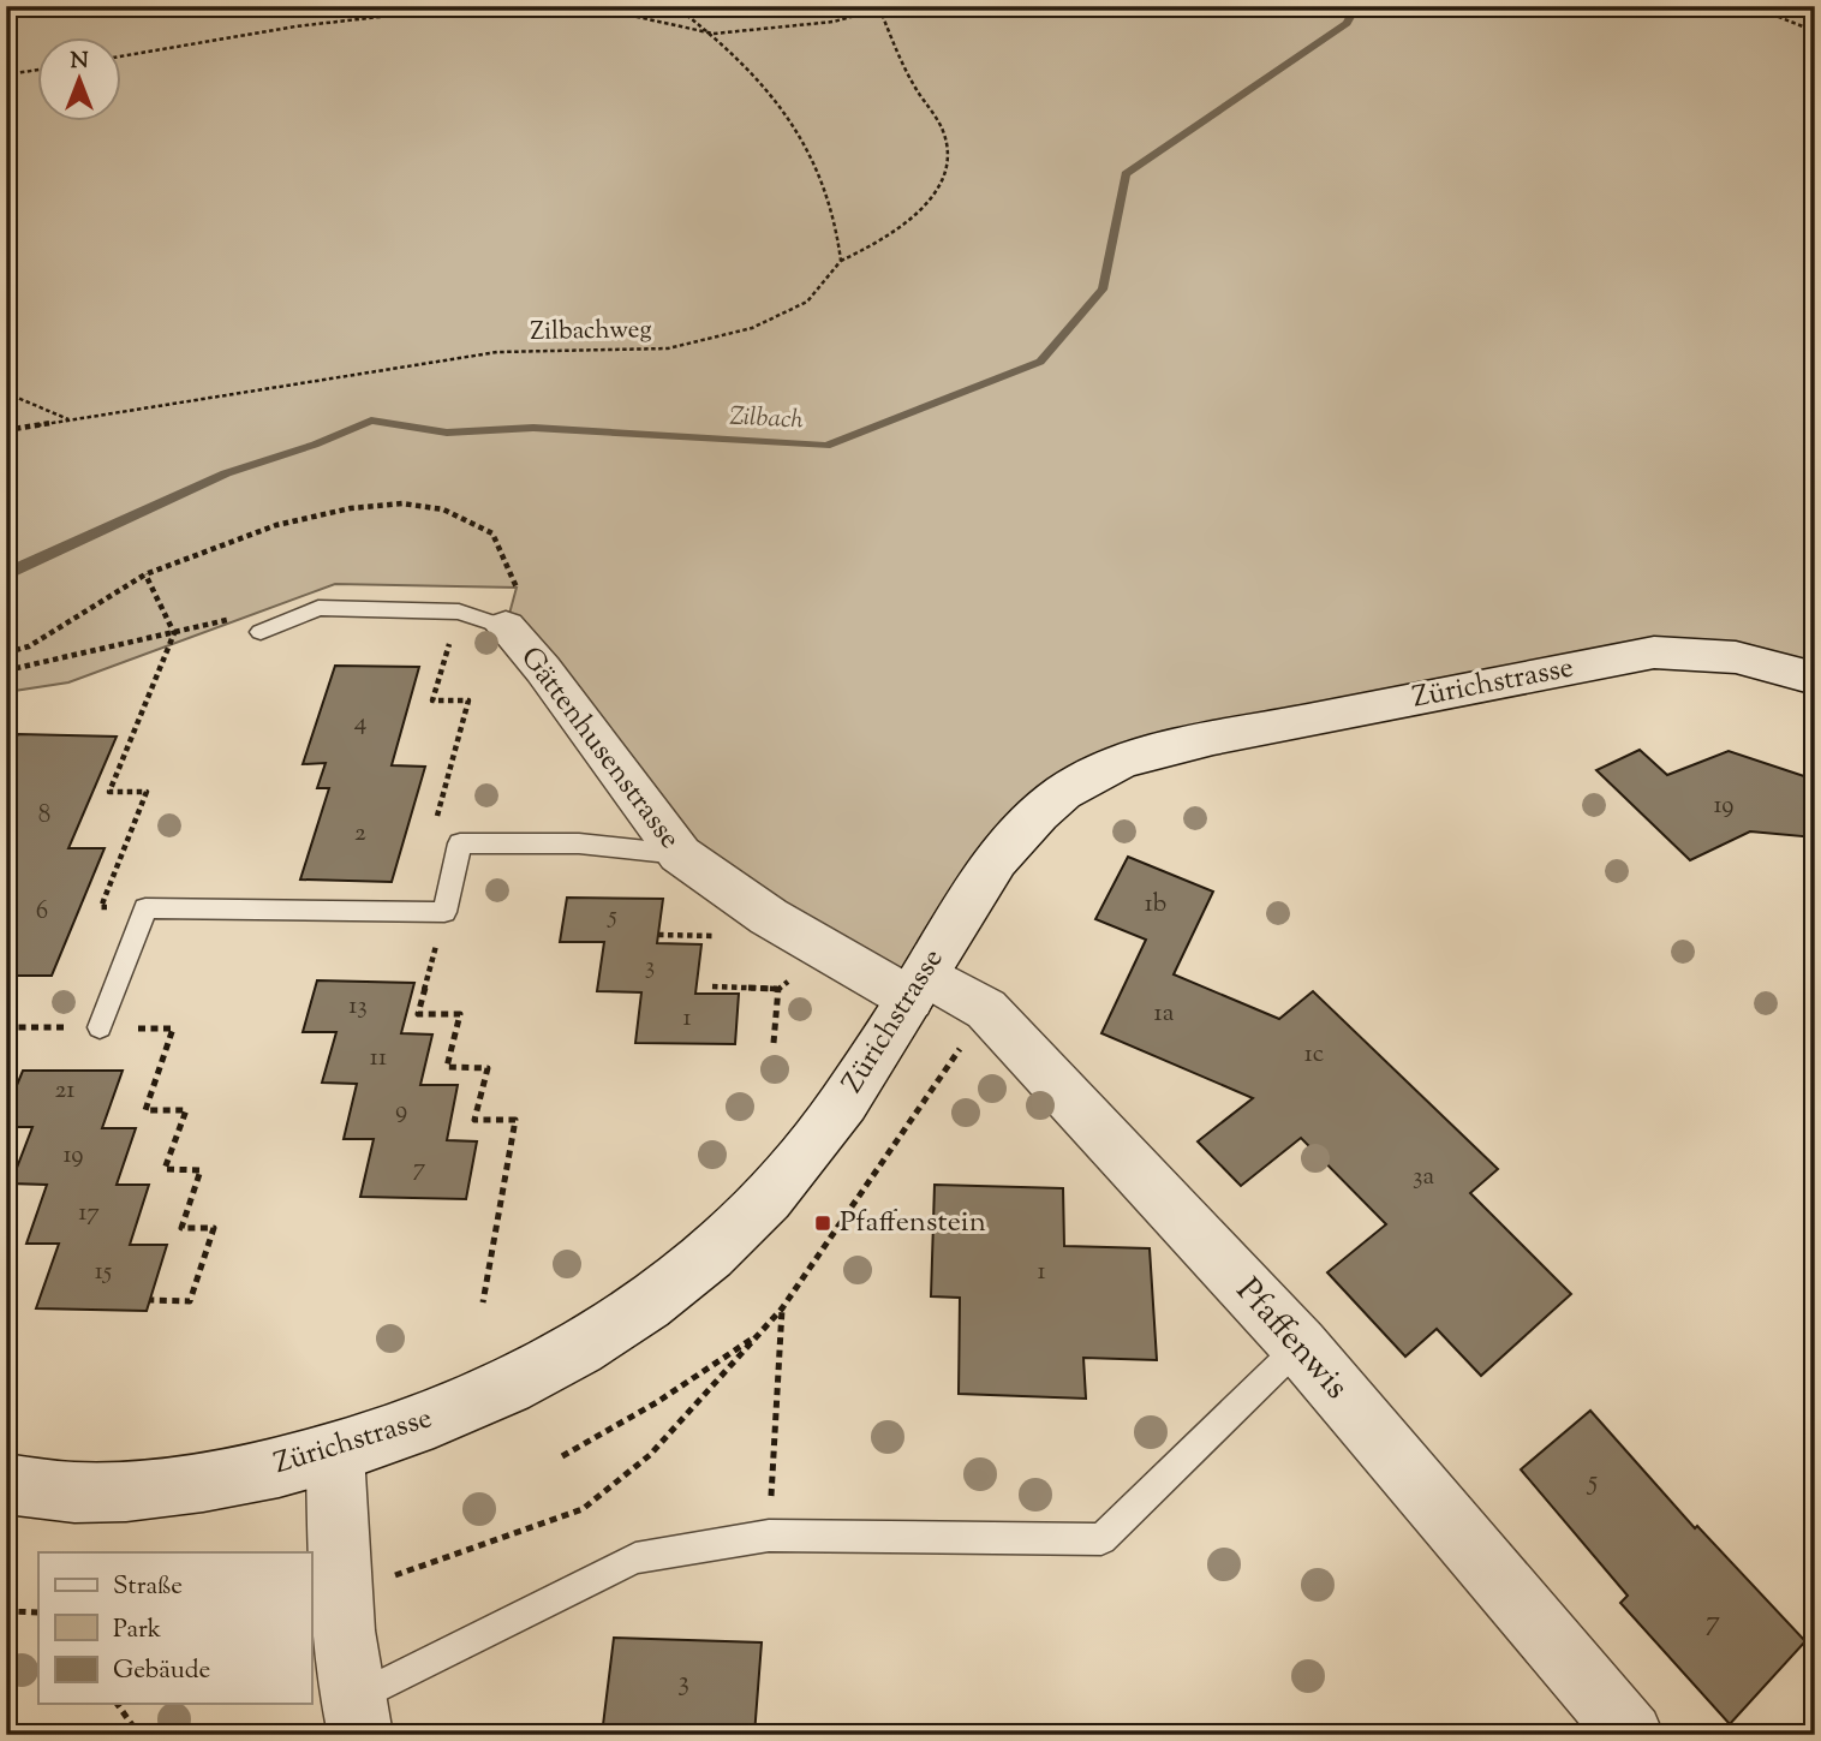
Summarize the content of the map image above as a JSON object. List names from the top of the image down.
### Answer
{
  "streets": {
    "street": ["Zürichstrasse", "Gättenhusenstrasse", "Pfaffenwis"],
    "path": ["Zilbachweg"]
  },
  "crossings": [
    ["Zürichstrasse", "Gättenhusenstrasse"],
    ["Zürichstrasse", "Pfaffenwis"],
    ["Gättenhusenstrasse", "Pfaffenwis"]
  ],
  "water": ["Zilbach"],
  "places": {
    "transit": ["Pfaffenstein"]
  },
  "house_numbers": [
    "4",
    "19",
    "8",
    "2",
    "1b",
    "6",
    "5",
    "3",
    "13",
    "1a",
    "1",
    "1c",
    "11",
    "21",
    "9",
    "19",
    "7",
    "3a",
    "17",
    "15",
    "1",
    "5",
    "7",
    "3"
  ],
  "legend": ["Straße", "Park", "Gebäude"],
  "north": "top"
}
